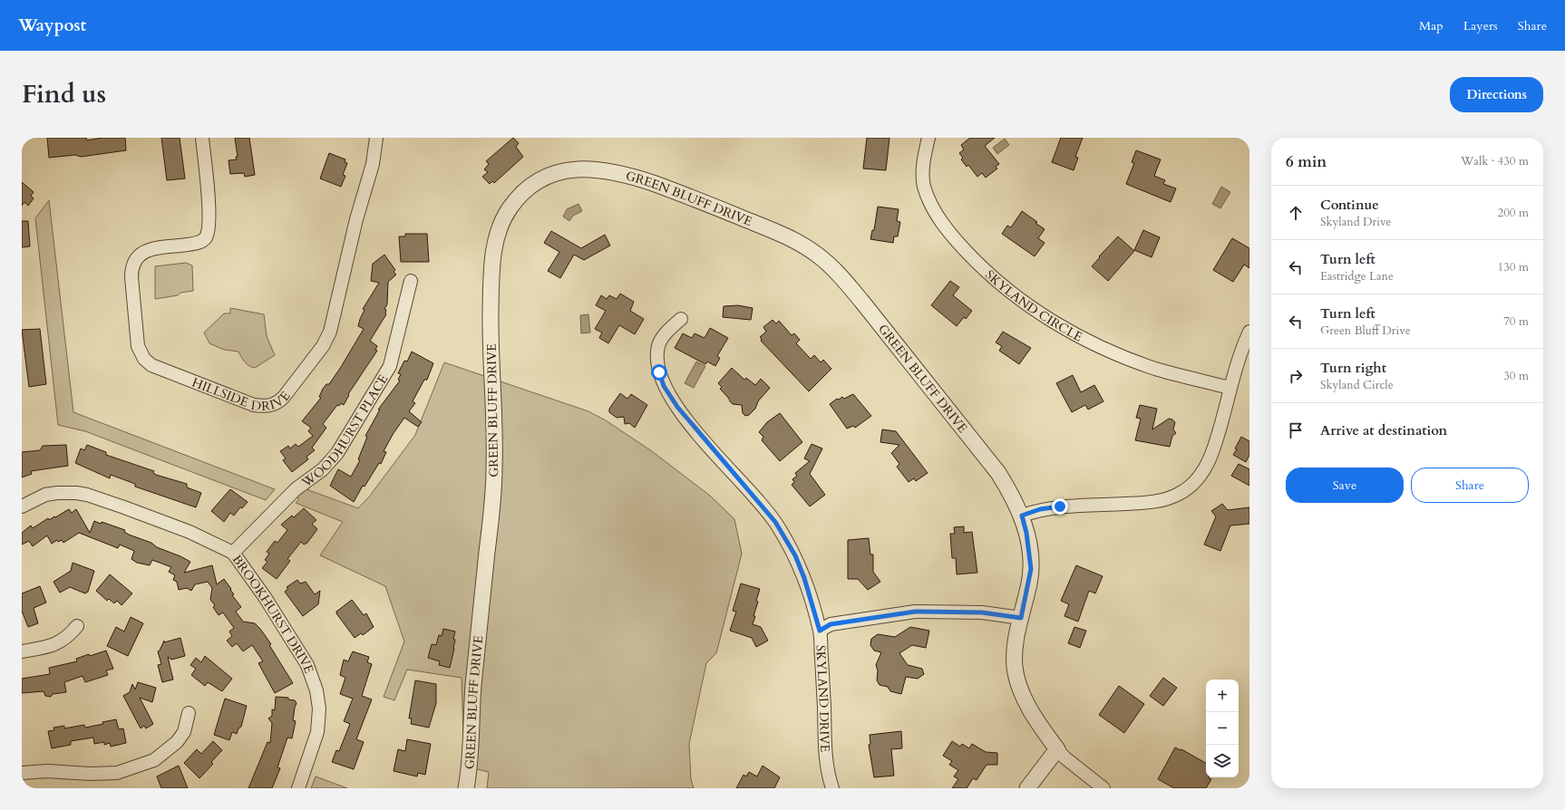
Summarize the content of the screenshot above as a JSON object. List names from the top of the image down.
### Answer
{
  "streets": {
    "street": [
      "GREEN BLUFF DRIVE",
      "SKYLAND CIRCLE",
      "HILLSIDE DRIVE",
      "WOODHURST PLACE",
      "BROOKHURST DRIVE",
      "SKYLAND DRIVE"
    ]
  },
  "crossings": [
    ["WOODHURST PLACE", "BROOKHURST DRIVE"]
  ],
  "page": {
    "header": "Waypost",
    "nav": ["Map", "Layers", "Share"],
    "title": "Find us",
    "buttons": [
      "Directions",
      ["Save", "Share"]
    ],
    "heading": ["6 min", "Walk · 430 m"],
    "list": [
      ["Continue", "Skyland Drive", "200 m"],
      ["Turn left", "Eastridge Lane", "130 m"],
      ["Turn left", "Green Bluff Drive", "70 m"],
      ["Turn right", "Skyland Circle", "30 m"],
      "Arrive at destination"
    ],
    "map_buttons": ["+", "−"]
  }
}
